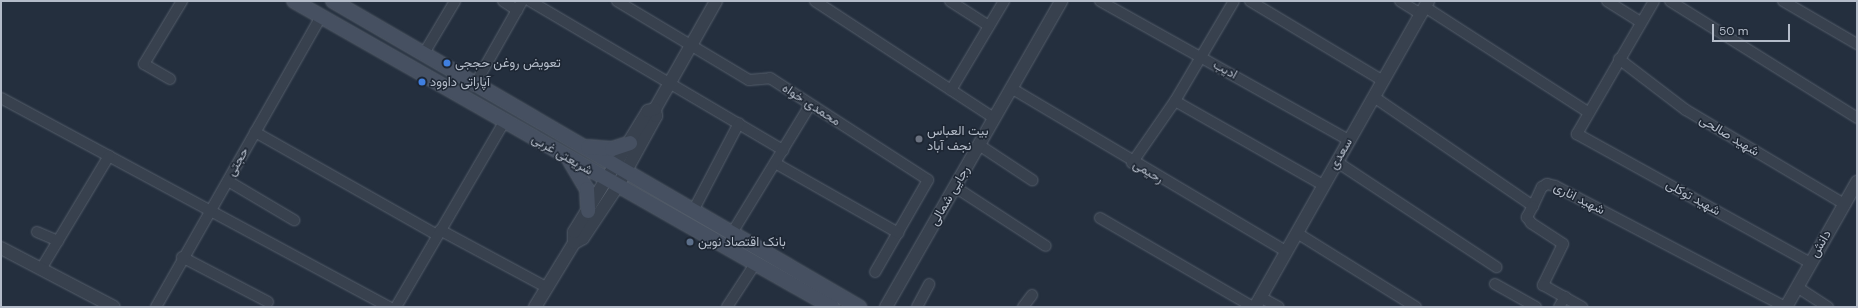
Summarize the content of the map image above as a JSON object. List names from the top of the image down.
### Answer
{
  "streets": {
    "main road": ["شریعتی غربی"],
    "street": [
      "ادیب",
      "محمدی خواه",
      "شهید صالحی",
      "سعدی",
      "حجتی",
      "رحیمی",
      "رجایی شمالی",
      "شهید توکلی",
      "شهید اناری",
      "دانش"
    ]
  },
  "crossings": [
    ["ادیب", "سعدی"],
    ["شهید صالحی", "دانش"],
    ["سعدی", "رحیمی"],
    ["شریعتی غربی", "حجتی"],
    ["رحیمی", "رجایی شمالی"],
    ["شهید توکلی", "دانش"],
    ["شهید اناری", "دانش"]
  ],
  "places": [
    "تعویض روغن حججی",
    "آپاراتی داوود",
    "بیت العباس نجف آباد",
    "بانک اقتصاد نوین"
  ],
  "scale_bar": "50 m"
}
